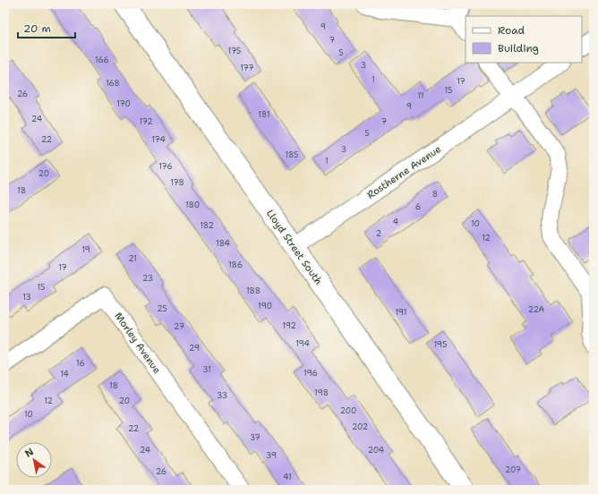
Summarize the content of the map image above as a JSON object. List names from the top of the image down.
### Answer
{
  "streets": {
    "street": ["Rostherne Avenue", "Lloyd Street South", "Morley Avenue"]
  },
  "crossings": [
    ["Rostherne Avenue", "Lloyd Street South"]
  ],
  "house_numbers": [
    "9",
    "7",
    "175",
    "5",
    "166",
    "3",
    "177",
    "1",
    "17",
    "168",
    "15",
    "26",
    "11",
    "170",
    "9",
    "181",
    "24",
    "172",
    "7",
    "5",
    "22",
    "174",
    "3",
    "185",
    "1",
    "176",
    "20",
    "178",
    "18",
    "8",
    "180",
    "6",
    "4",
    "10",
    "182",
    "2",
    "12",
    "184",
    "19",
    "21",
    "186",
    "17",
    "23",
    "15",
    "188",
    "13",
    "190",
    "25",
    "22A",
    "191",
    "192",
    "27",
    "194",
    "195",
    "29",
    "16",
    "31",
    "196",
    "14",
    "18",
    "198",
    "33",
    "12",
    "20",
    "200",
    "10",
    "202",
    "22",
    "37",
    "24",
    "204",
    "39",
    "207",
    "26",
    "41"
  ],
  "legend": ["Road", "Building"],
  "scale_bar": "20 m",
  "north": "top left"
}
